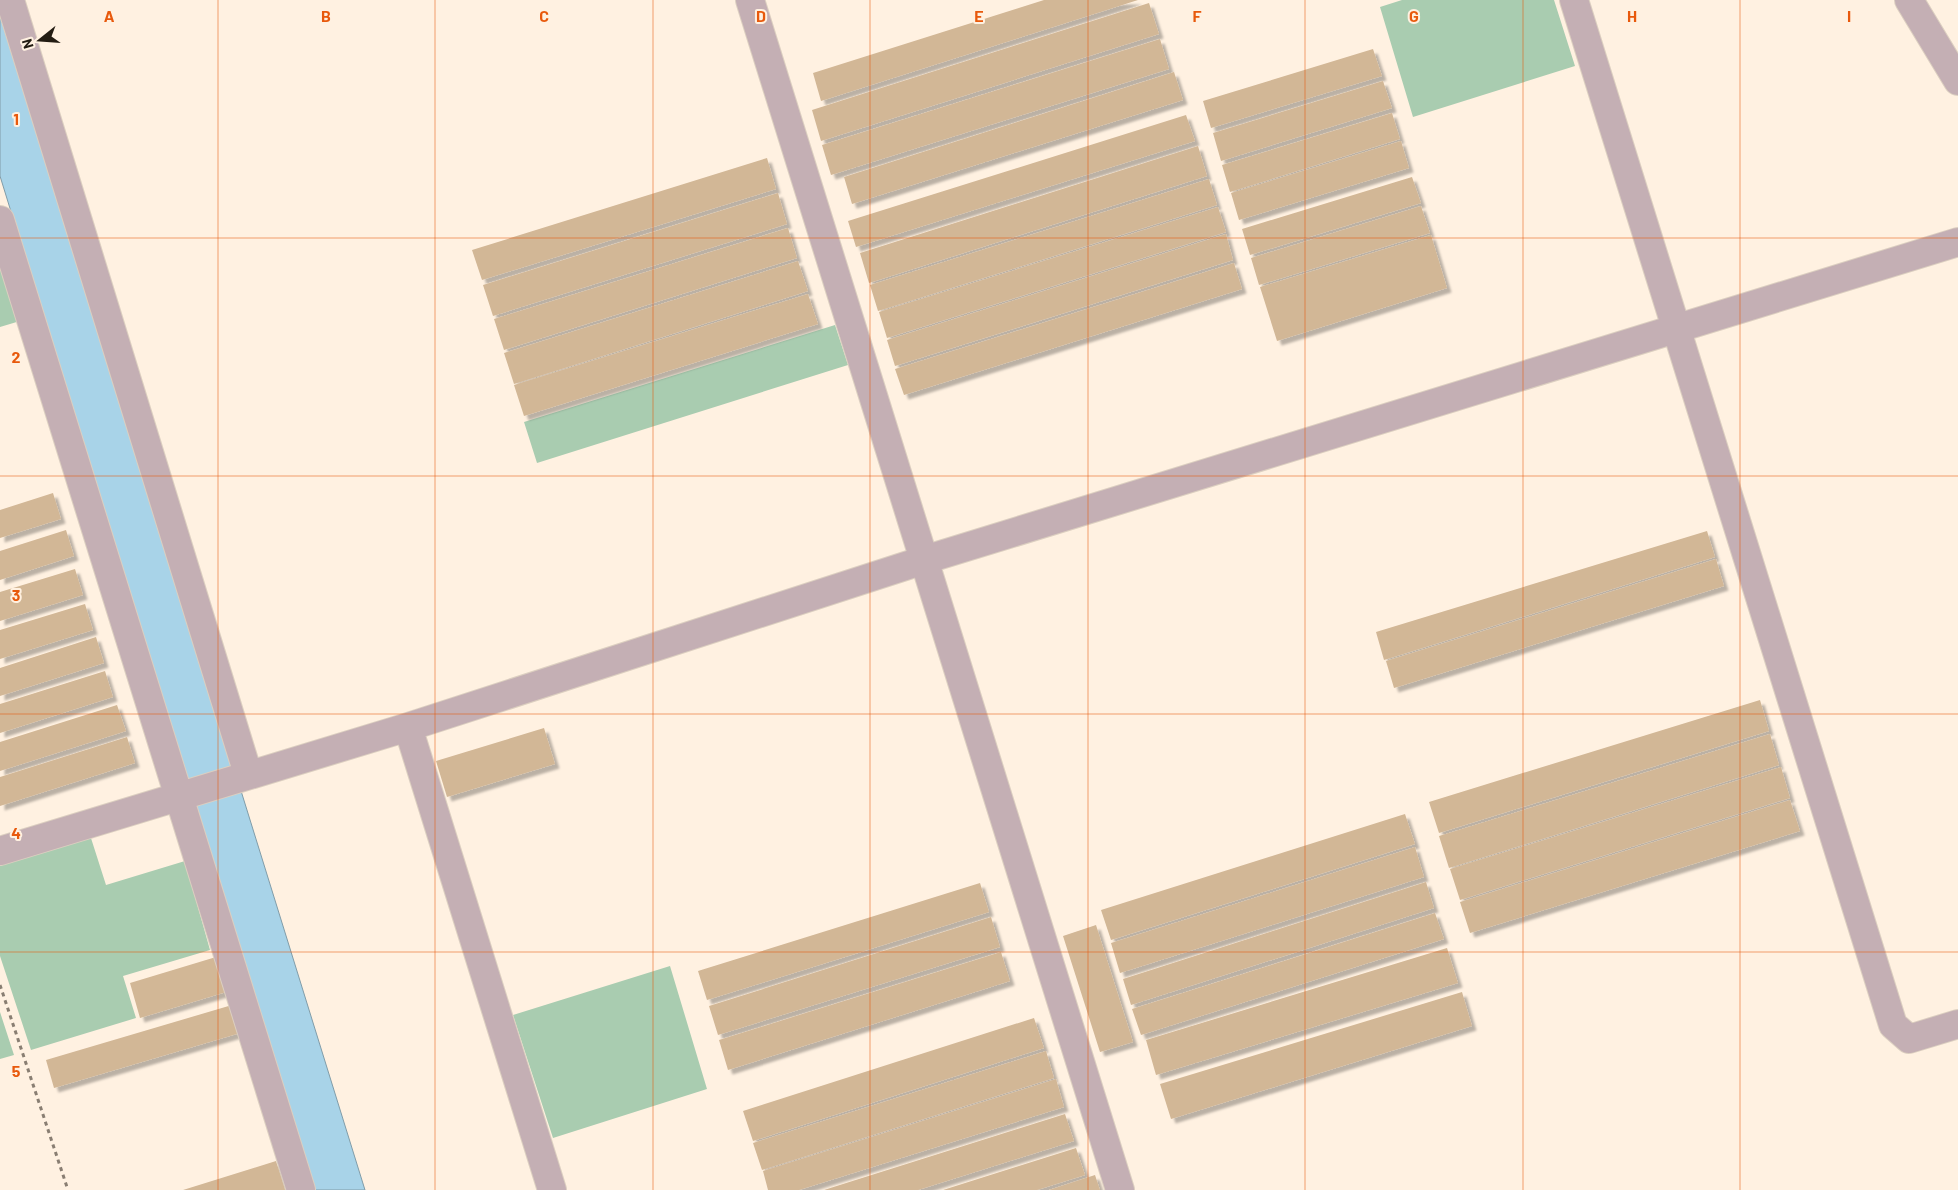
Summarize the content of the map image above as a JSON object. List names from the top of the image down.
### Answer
{
  "north": "left",
  "grid": {
    "columns": [
      "A",
      "B",
      "C",
      "D",
      "E",
      "F",
      "G",
      "H",
      "I"
    ],
    "rows": [
      "1",
      "2",
      "3",
      "4",
      "5"
    ]
  }
}
